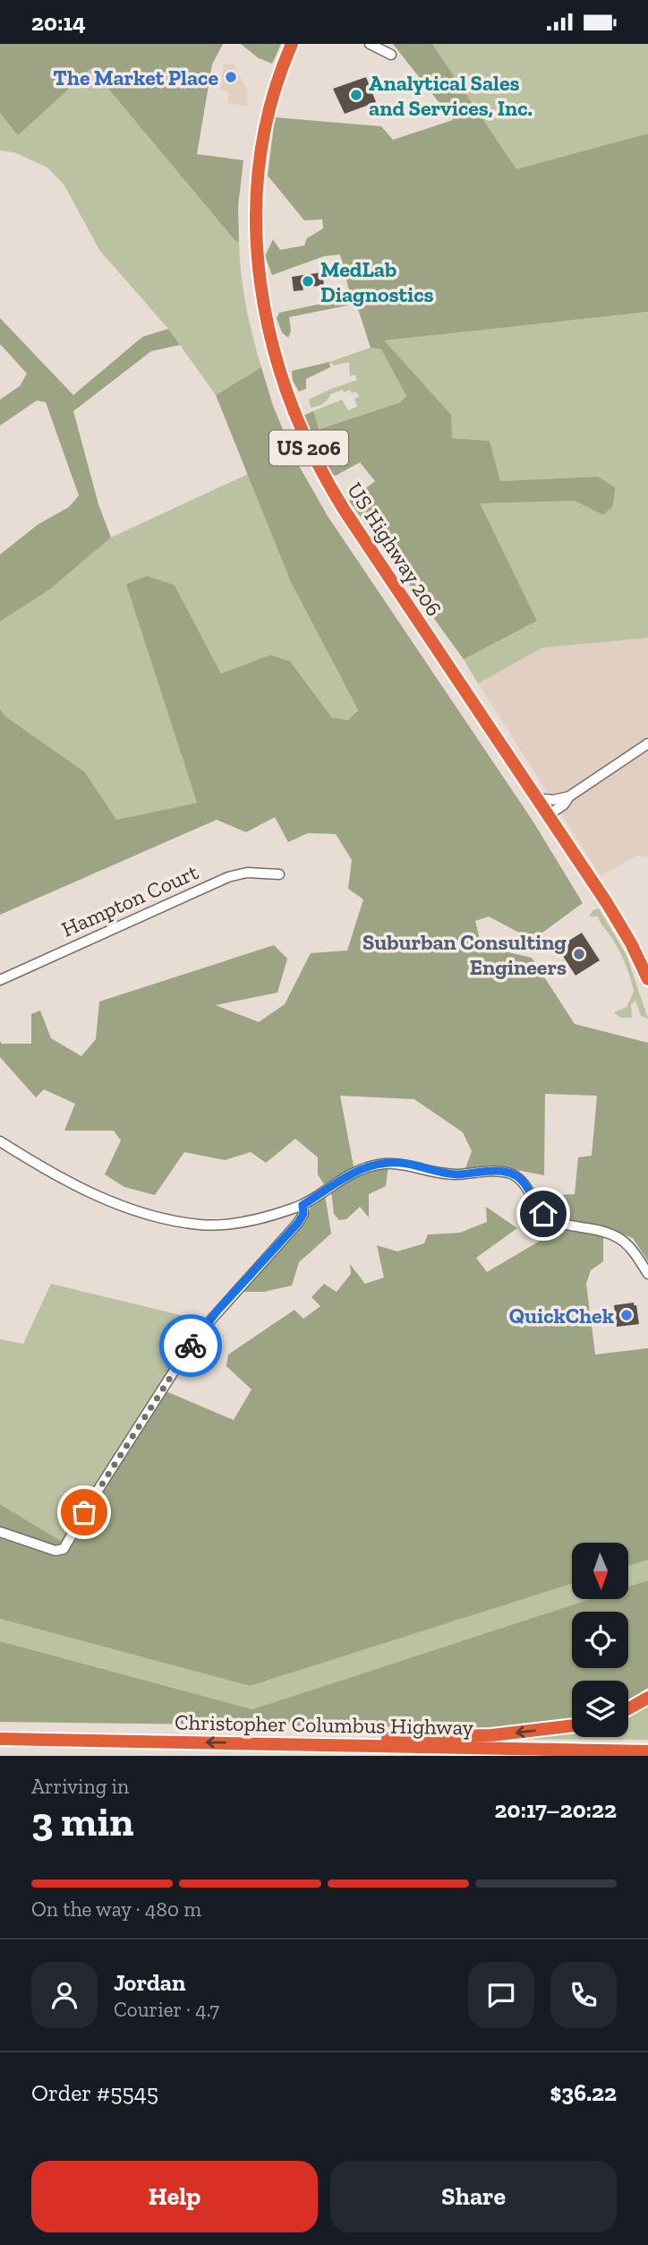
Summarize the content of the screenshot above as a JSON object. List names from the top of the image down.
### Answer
{
  "streets": {
    "highway": ["US 206", "US Highway 206", "Christopher Columbus Highway"],
    "street": ["Hampton Court"]
  },
  "crossings": [
    ["US 206", "US Highway 206"]
  ],
  "one_way": ["Christopher Columbus Highway"],
  "places": [
    "The Market Place",
    "Analytical Sales and Services, Inc.",
    "MedLab Diagnostics",
    "Suburban Consulting Engineers",
    "QuickChek"
  ],
  "north": "bottom",
  "page": {
    "status": "20:14",
    "heading": ["3 min", "Arriving in", "20:17–20:22"],
    "panel": [
      "Jordan",
      "Courier · 4.7",
      "Order #5545",
      "$36.22"
    ],
    "bar": "On the way · 480 m",
    "buttons": ["Help", "Share"]
  }
}
